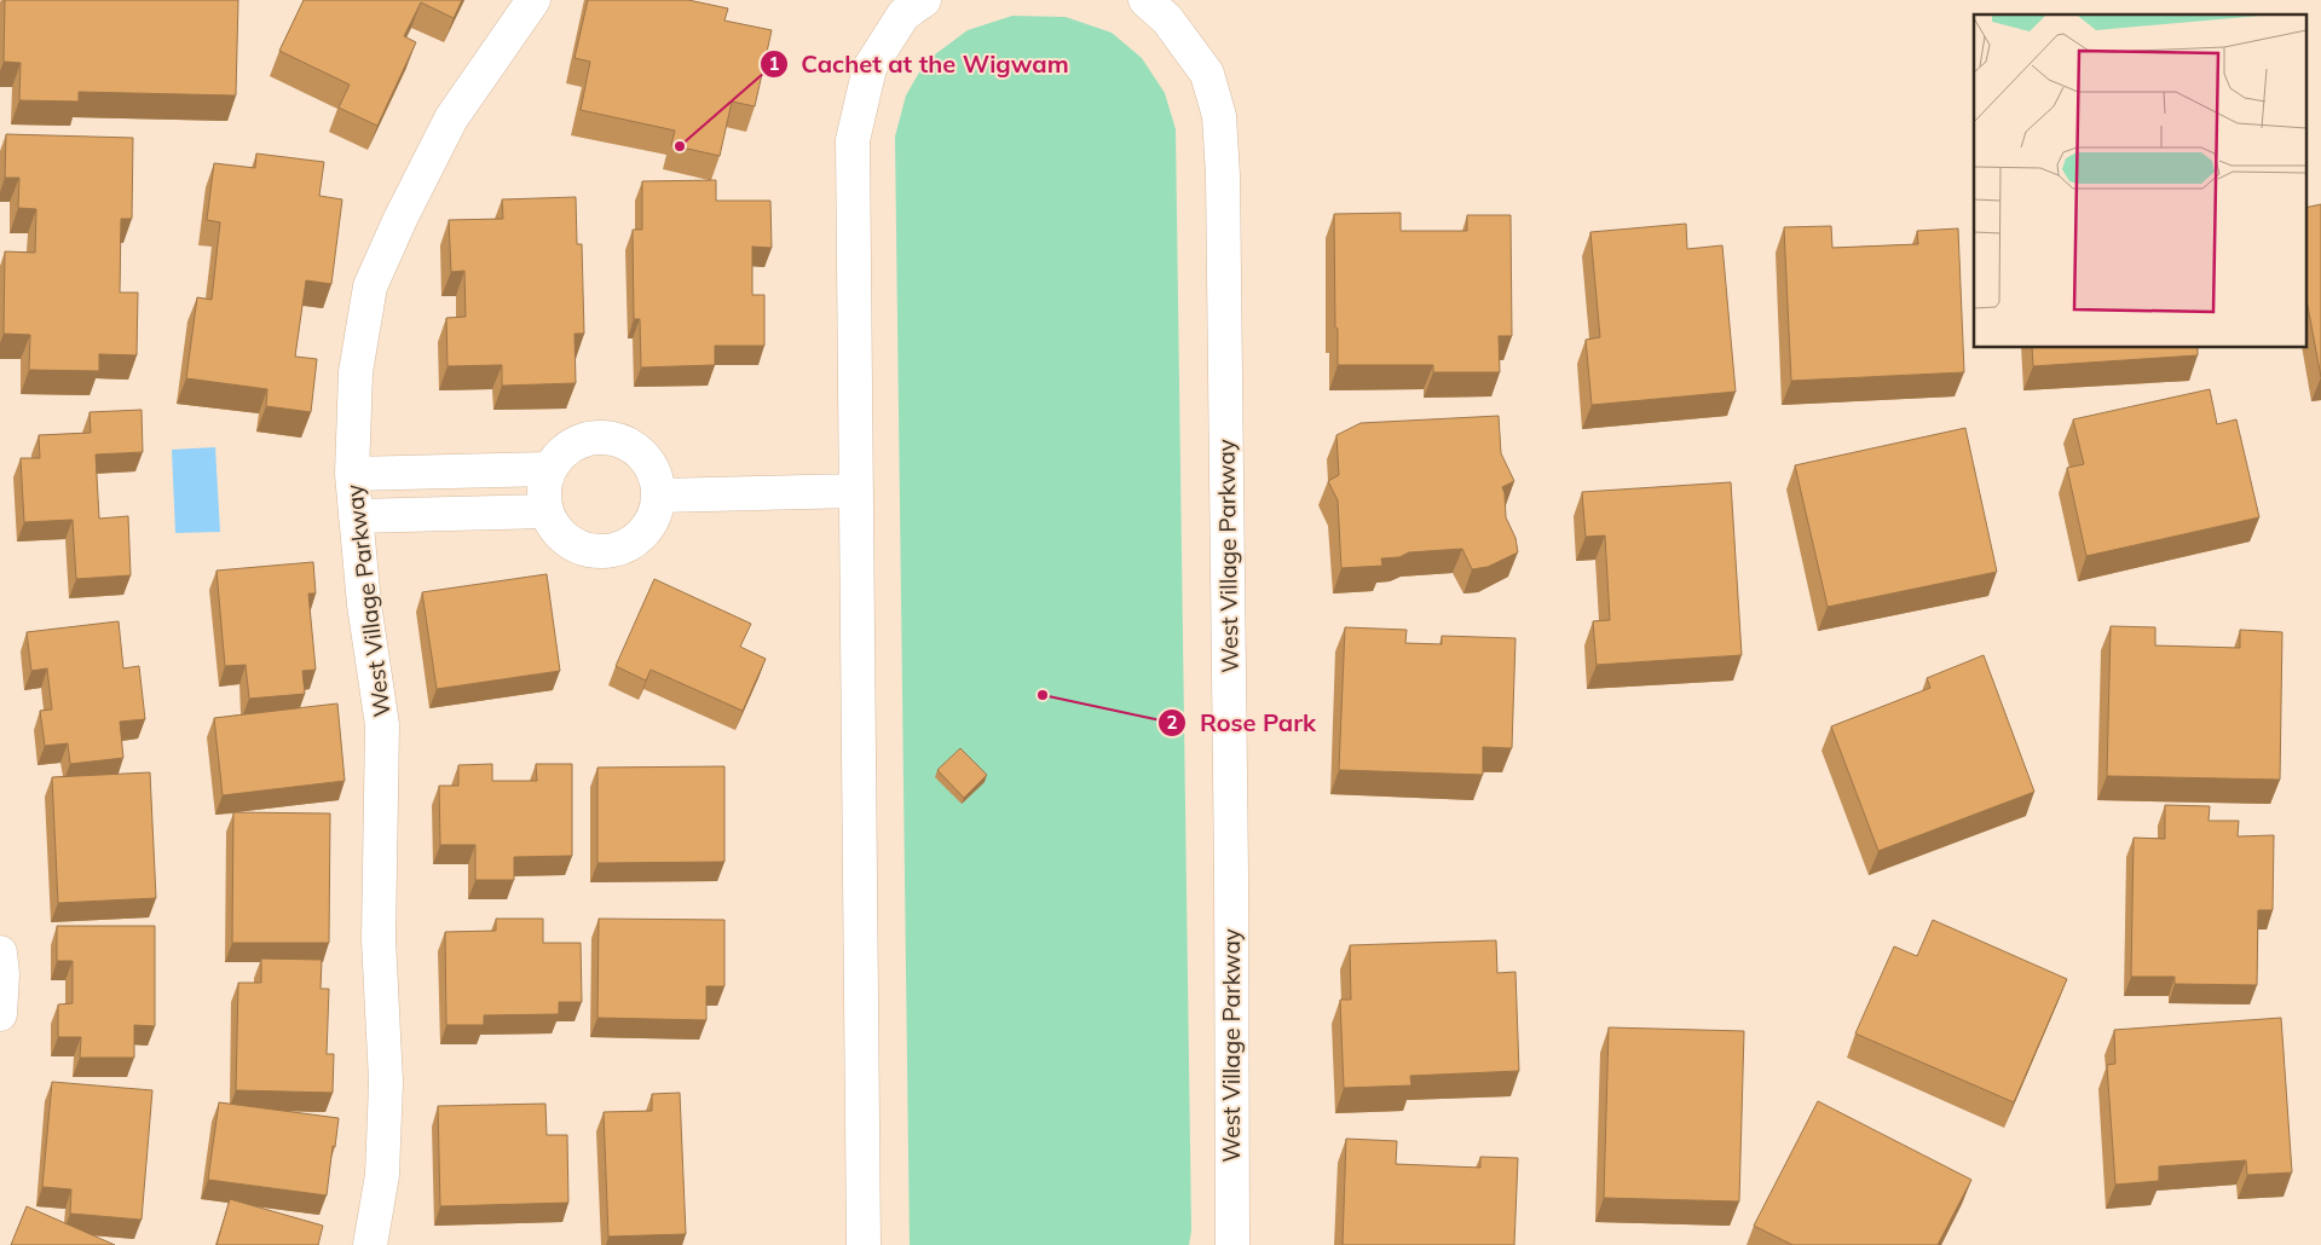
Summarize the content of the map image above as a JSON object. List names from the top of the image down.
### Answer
{
  "streets": {
    "street": ["West Village Parkway"]
  },
  "places": ["Cachet at the Wigwam", "Rose Park"]
}
